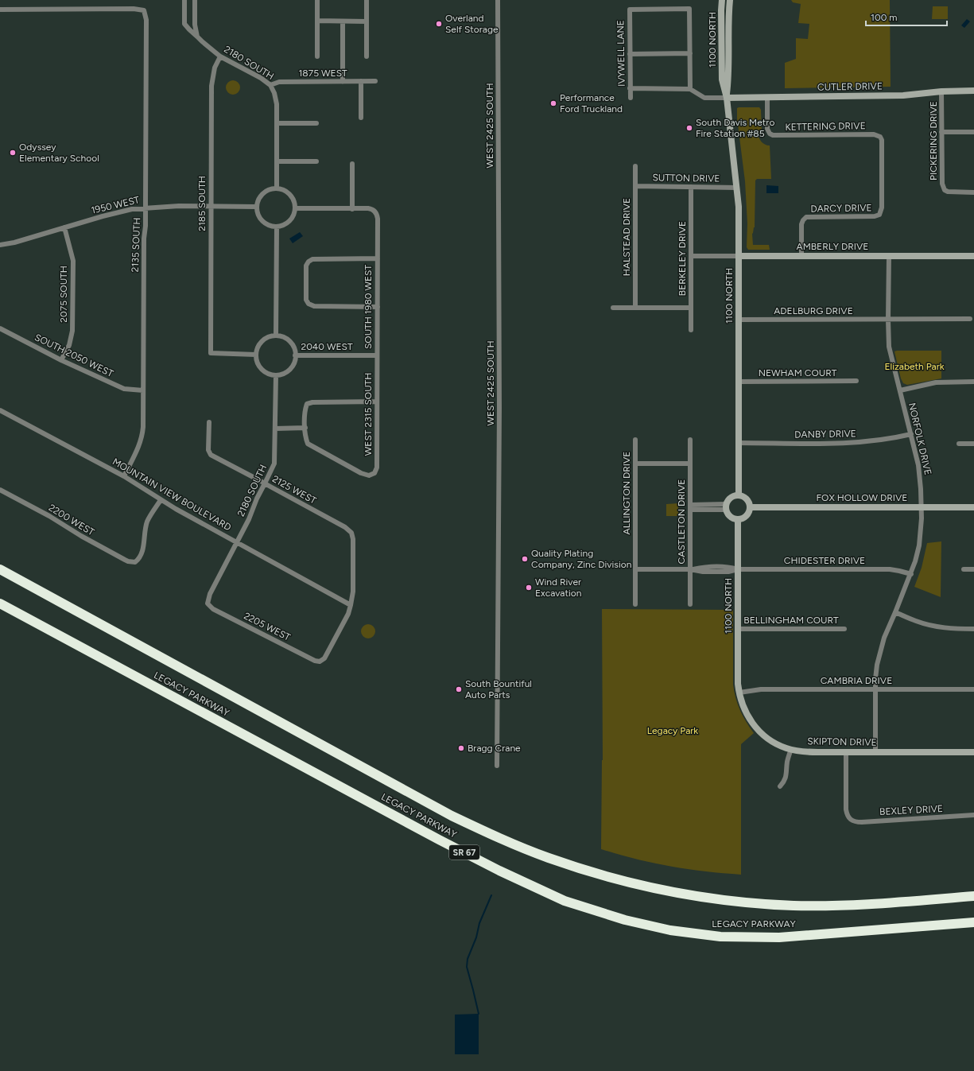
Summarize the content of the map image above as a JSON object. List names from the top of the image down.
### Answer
{
  "streets": {
    "highway": ["LEGACY PARKWAY", "SR 67"],
    "street": [
      "1100 NORTH",
      "IVYWELL LANE",
      "2180 SOUTH",
      "1875 WEST",
      "CUTLER DRIVE",
      "WEST 2425 SOUTH",
      "KETTERING DRIVE",
      "PICKERING DRIVE",
      "SUTTON DRIVE",
      "2185 SOUTH",
      "1950 WEST",
      "DARCY DRIVE",
      "HALSTEAD DRIVE",
      "2135 SOUTH",
      "AMBERLY DRIVE",
      "BERKELEY DRIVE",
      "2075 SOUTH",
      "SOUTH 1980 WEST",
      "ADELBURG DRIVE",
      "2040 WEST",
      "SOUTH 2050 WEST",
      "NEWHAM COURT",
      "WEST 2315 SOUTH",
      "DANBY DRIVE",
      "NORFOLK DRIVE",
      "2125 WEST",
      "ALLINGTON DRIVE",
      "MOUNTAIN VIEW BOULEVARD",
      "FOX HOLLOW DRIVE",
      "2200 WEST",
      "CASTLETON DRIVE",
      "CHIDESTER DRIVE",
      "BELLINGHAM COURT",
      "2205 WEST",
      "CAMBRIA DRIVE",
      "SKIPTON DRIVE",
      "BEXLEY DRIVE"
    ]
  },
  "crossings": [
    ["1100 NORTH", "CUTLER DRIVE"],
    ["1100 NORTH", "SUTTON DRIVE"],
    ["1100 NORTH", "AMBERLY DRIVE"],
    ["1100 NORTH", "ADELBURG DRIVE"],
    ["1100 NORTH", "NEWHAM COURT"],
    ["1100 NORTH", "DANBY DRIVE"],
    ["1100 NORTH", "FOX HOLLOW DRIVE"],
    ["1100 NORTH", "CHIDESTER DRIVE"],
    ["1100 NORTH", "BELLINGHAM COURT"],
    ["1100 NORTH", "CAMBRIA DRIVE"],
    ["1100 NORTH", "SKIPTON DRIVE"],
    ["2180 SOUTH", "1875 WEST"],
    ["2180 SOUTH", "2185 SOUTH"],
    ["2180 SOUTH", "1950 WEST"],
    ["2180 SOUTH", "2040 WEST"],
    ["2180 SOUTH", "2125 WEST"],
    ["2180 SOUTH", "MOUNTAIN VIEW BOULEVARD"],
    ["2180 SOUTH", "2205 WEST"],
    ["CUTLER DRIVE", "KETTERING DRIVE"],
    ["CUTLER DRIVE", "PICKERING DRIVE"],
    ["KETTERING DRIVE", "DARCY DRIVE"],
    ["SUTTON DRIVE", "HALSTEAD DRIVE"],
    ["SUTTON DRIVE", "BERKELEY DRIVE"],
    ["2185 SOUTH", "1950 WEST"],
    ["2185 SOUTH", "2040 WEST"],
    ["1950 WEST", "2135 SOUTH"],
    ["1950 WEST", "2075 SOUTH"],
    ["DARCY DRIVE", "AMBERLY DRIVE"],
    ["2135 SOUTH", "SOUTH 2050 WEST"],
    ["2135 SOUTH", "MOUNTAIN VIEW BOULEVARD"],
    ["AMBERLY DRIVE", "BERKELEY DRIVE"],
    ["AMBERLY DRIVE", "NORFOLK DRIVE"],
    ["2075 SOUTH", "SOUTH 2050 WEST"],
    ["SOUTH 1980 WEST", "2040 WEST"],
    ["SOUTH 1980 WEST", "WEST 2315 SOUTH"],
    ["ADELBURG DRIVE", "NORFOLK DRIVE"],
    ["2040 WEST", "WEST 2315 SOUTH"],
    ["DANBY DRIVE", "NORFOLK DRIVE"],
    ["NORFOLK DRIVE", "FOX HOLLOW DRIVE"],
    ["NORFOLK DRIVE", "CHIDESTER DRIVE"],
    ["NORFOLK DRIVE", "CAMBRIA DRIVE"],
    ["NORFOLK DRIVE", "SKIPTON DRIVE"],
    ["2125 WEST", "MOUNTAIN VIEW BOULEVARD"],
    ["2125 WEST", "2205 WEST"],
    ["ALLINGTON DRIVE", "CHIDESTER DRIVE"],
    ["MOUNTAIN VIEW BOULEVARD", "2200 WEST"],
    ["MOUNTAIN VIEW BOULEVARD", "2205 WEST"],
    ["CASTLETON DRIVE", "CHIDESTER DRIVE"],
    ["CAMBRIA DRIVE", "SKIPTON DRIVE"],
    ["SKIPTON DRIVE", "BEXLEY DRIVE"]
  ],
  "parks": ["Elizabeth Park", "Legacy Park"],
  "places": [
    "Overland Self Storage",
    "Performance Ford Truckland",
    "South Davis Metro Fire Station #85",
    "Odyssey Elementary School",
    "Quality Plating Company, Zinc Division",
    "Wind River Excavation",
    "South Bountiful Auto Parts",
    "Bragg Crane"
  ],
  "scale_bar": "100 m"
}
